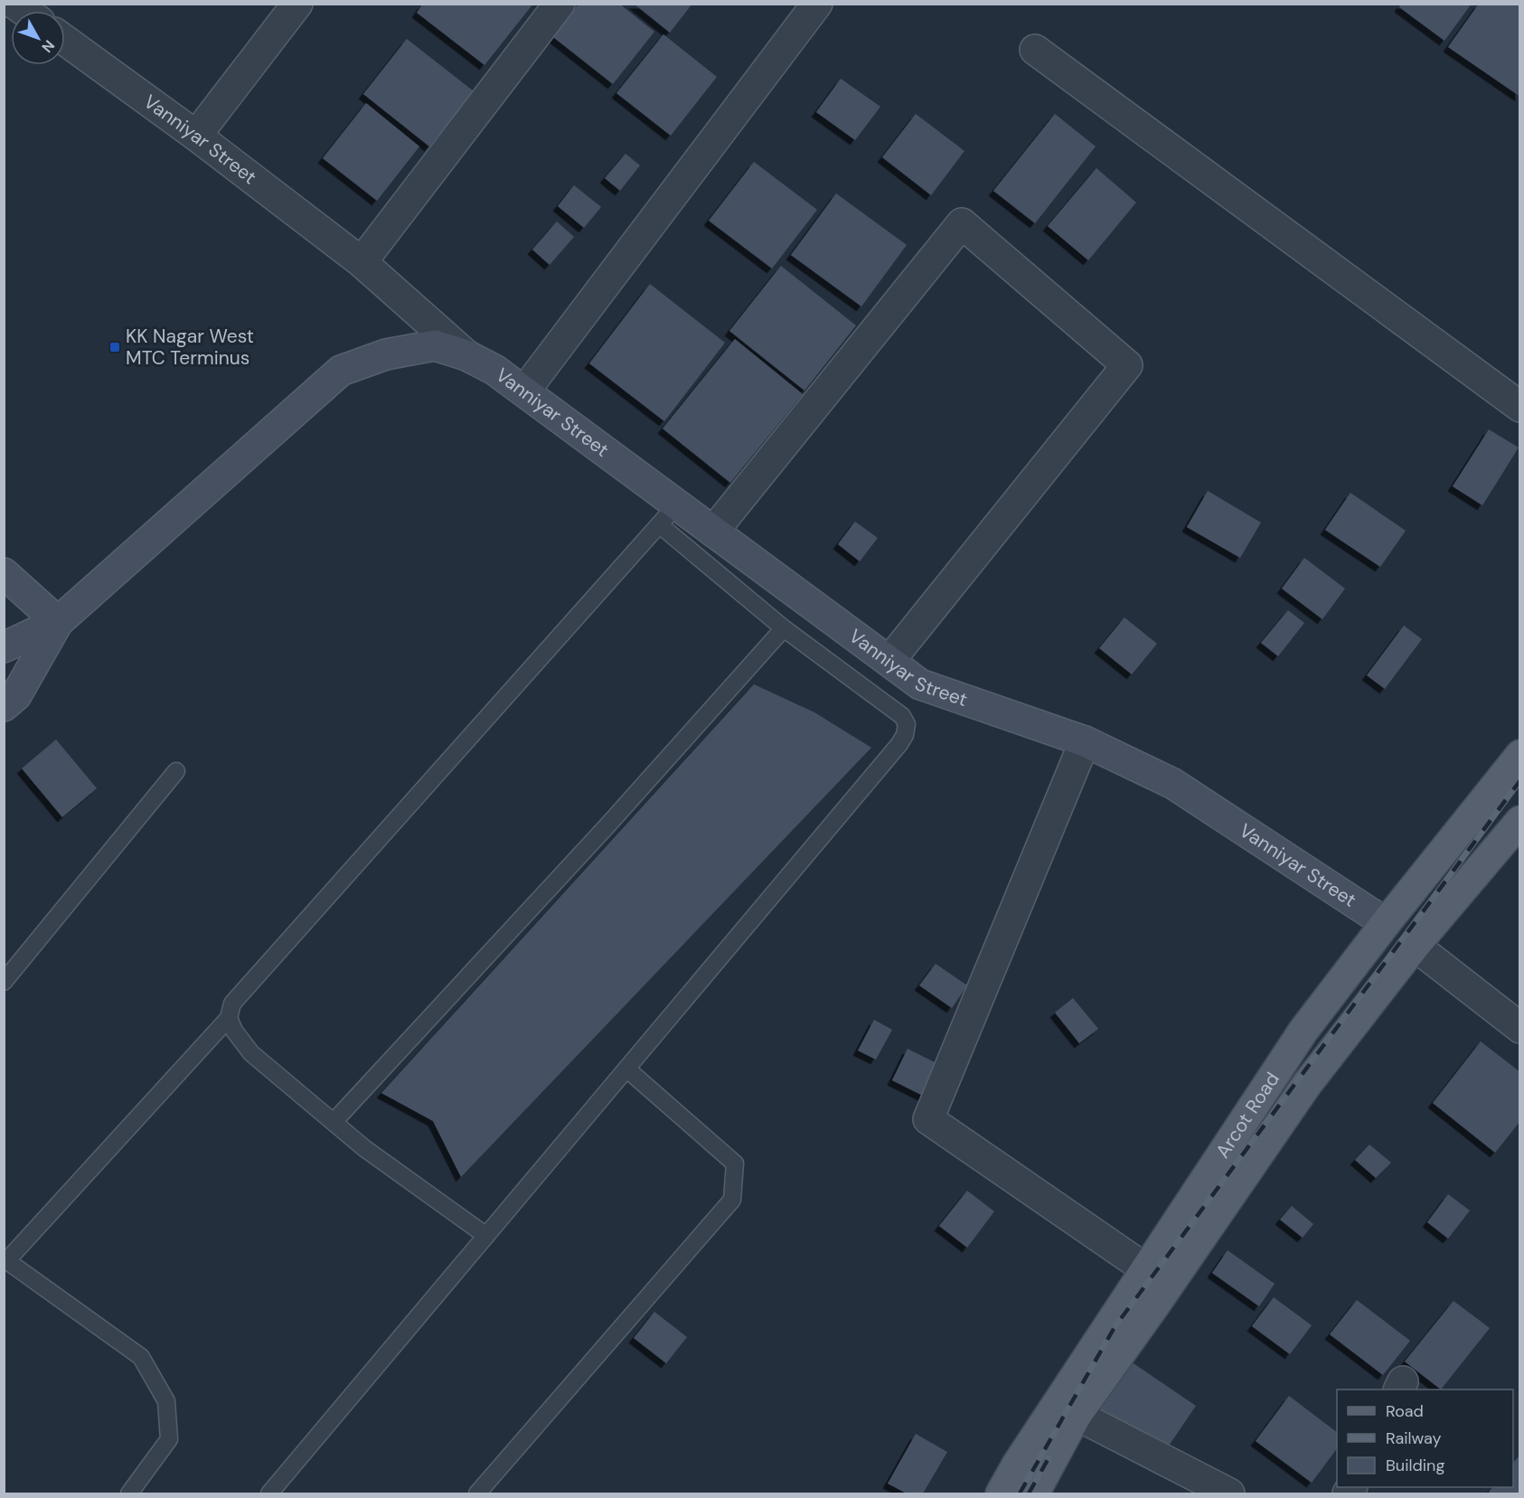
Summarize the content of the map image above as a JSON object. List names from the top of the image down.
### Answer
{
  "streets": {
    "main road": ["Vanniyar Street", "Arcot Road"]
  },
  "crossings": [
    ["Vanniyar Street", "Arcot Road"]
  ],
  "places": {
    "transit": ["KK Nagar West MTC Terminus"]
  },
  "legend": ["Road", "Railway", "Building"],
  "north": "bottom right"
}
